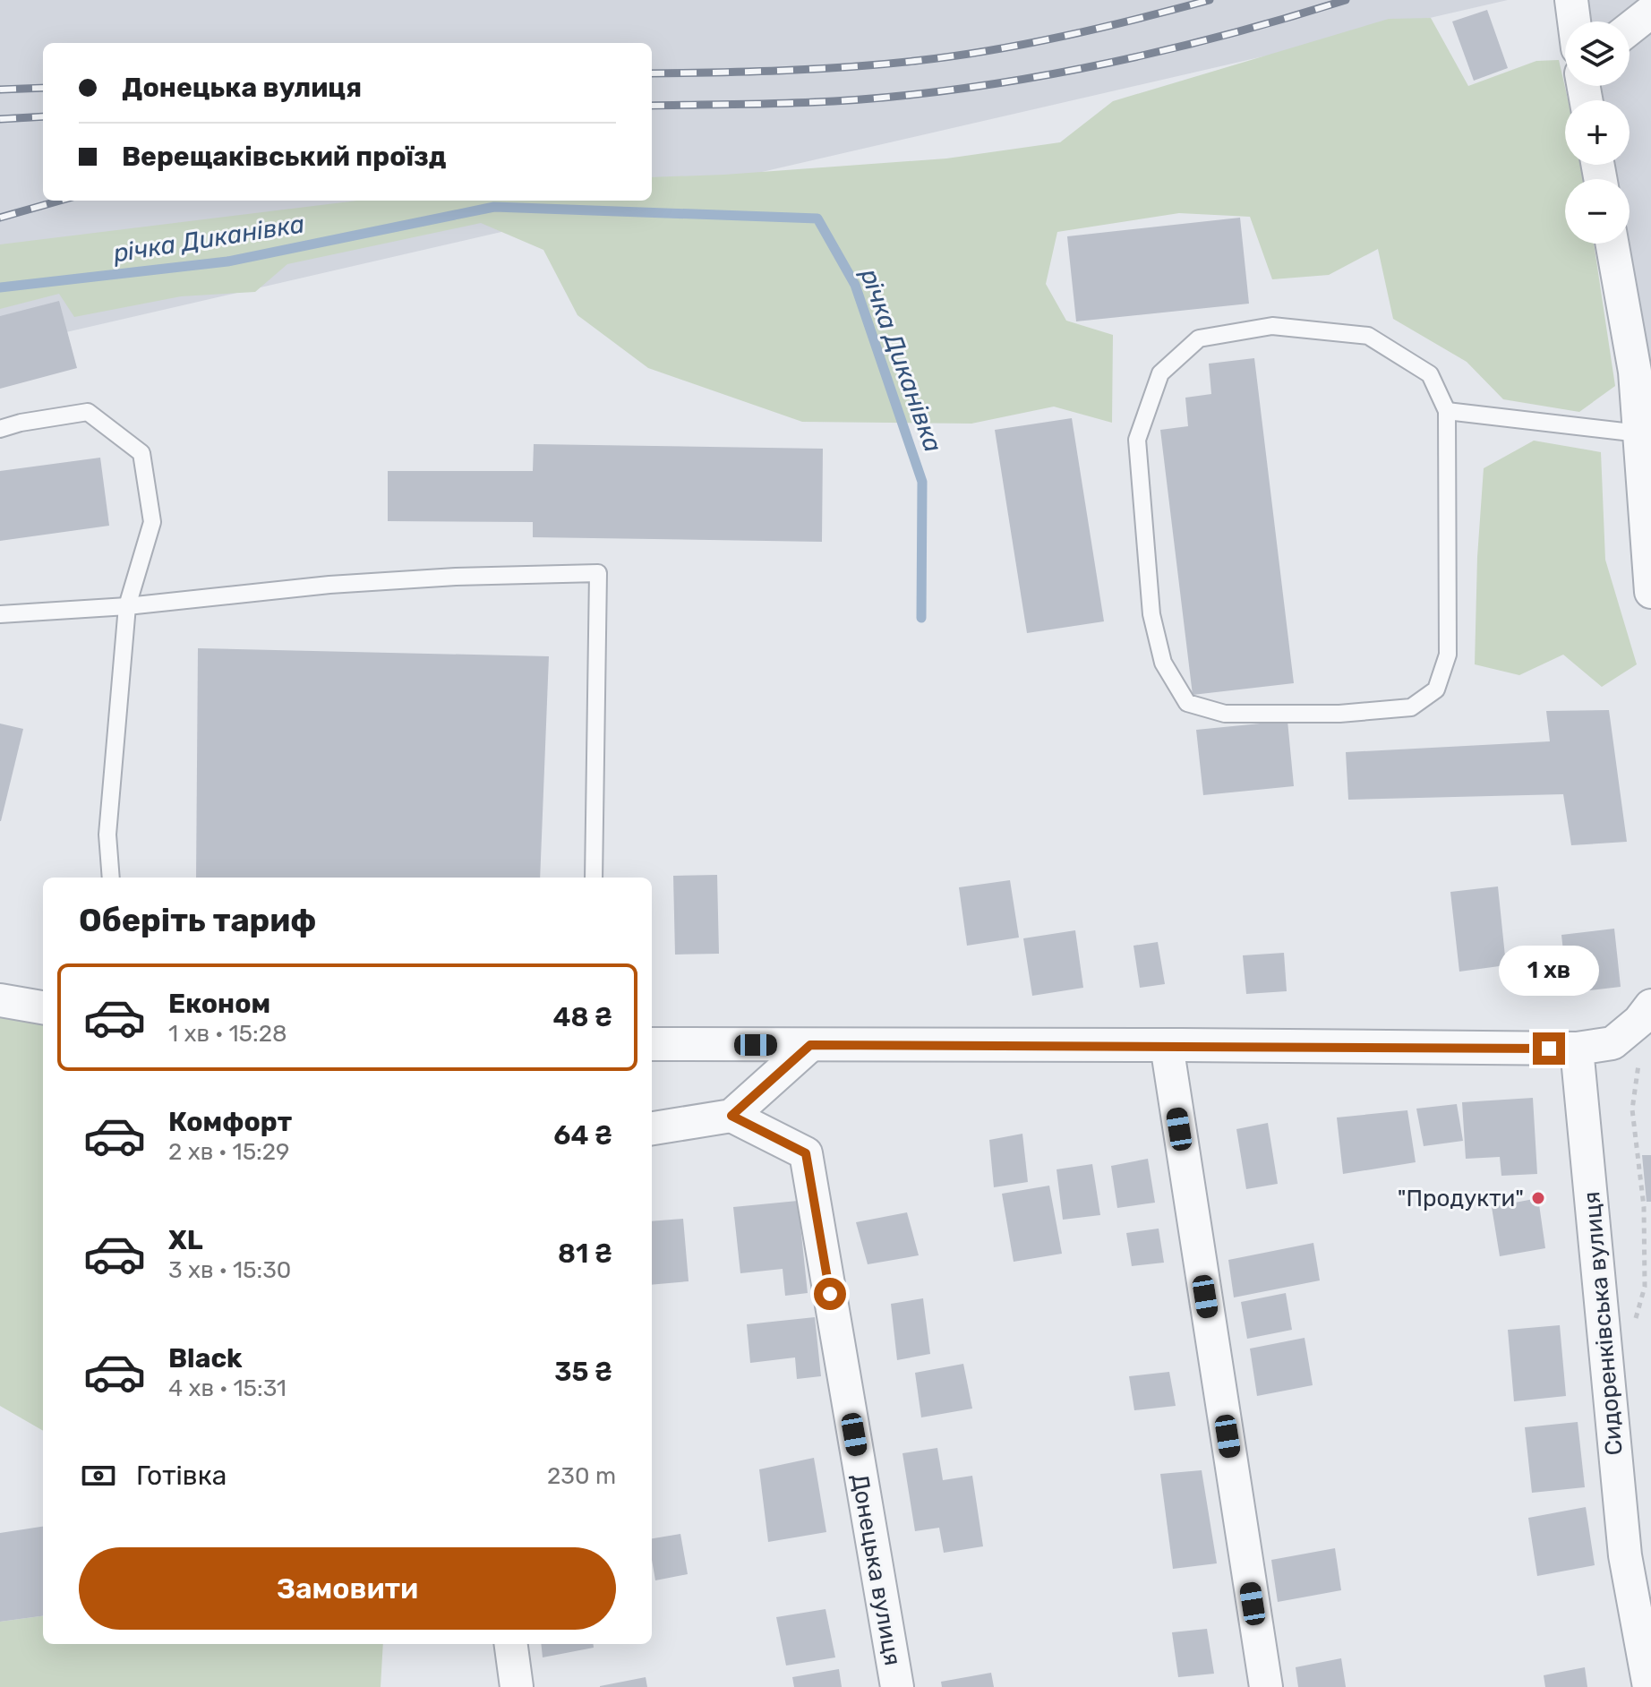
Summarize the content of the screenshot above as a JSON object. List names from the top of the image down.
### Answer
{
  "streets": {
    "street": ["Сидоренківська вулиця", "Донецька вулиця"]
  },
  "water": ["річка Диканівка"],
  "places": ["\"Продукти\""],
  "page": {
    "map_buttons": ["+", "−"],
    "banner": ["Донецька вулиця", "Верещаківський проїзд"],
    "heading": "Оберіть тариф",
    "bubble": "1 хв",
    "list": [
      {
        "name": "Економ",
        "note": "1 хв · 15:28",
        "value": "48 ₴"
      },
      {
        "name": "Комфорт",
        "note": "2 хв · 15:29",
        "value": "64 ₴"
      },
      {
        "name": "XL",
        "note": "3 хв · 15:30",
        "value": "81 ₴"
      },
      {
        "name": "Black",
        "note": "4 хв · 15:31",
        "value": "35 ₴"
      }
    ],
    "pay": ["Готівка", "230 m"],
    "buttons": "Замовити"
  }
}
